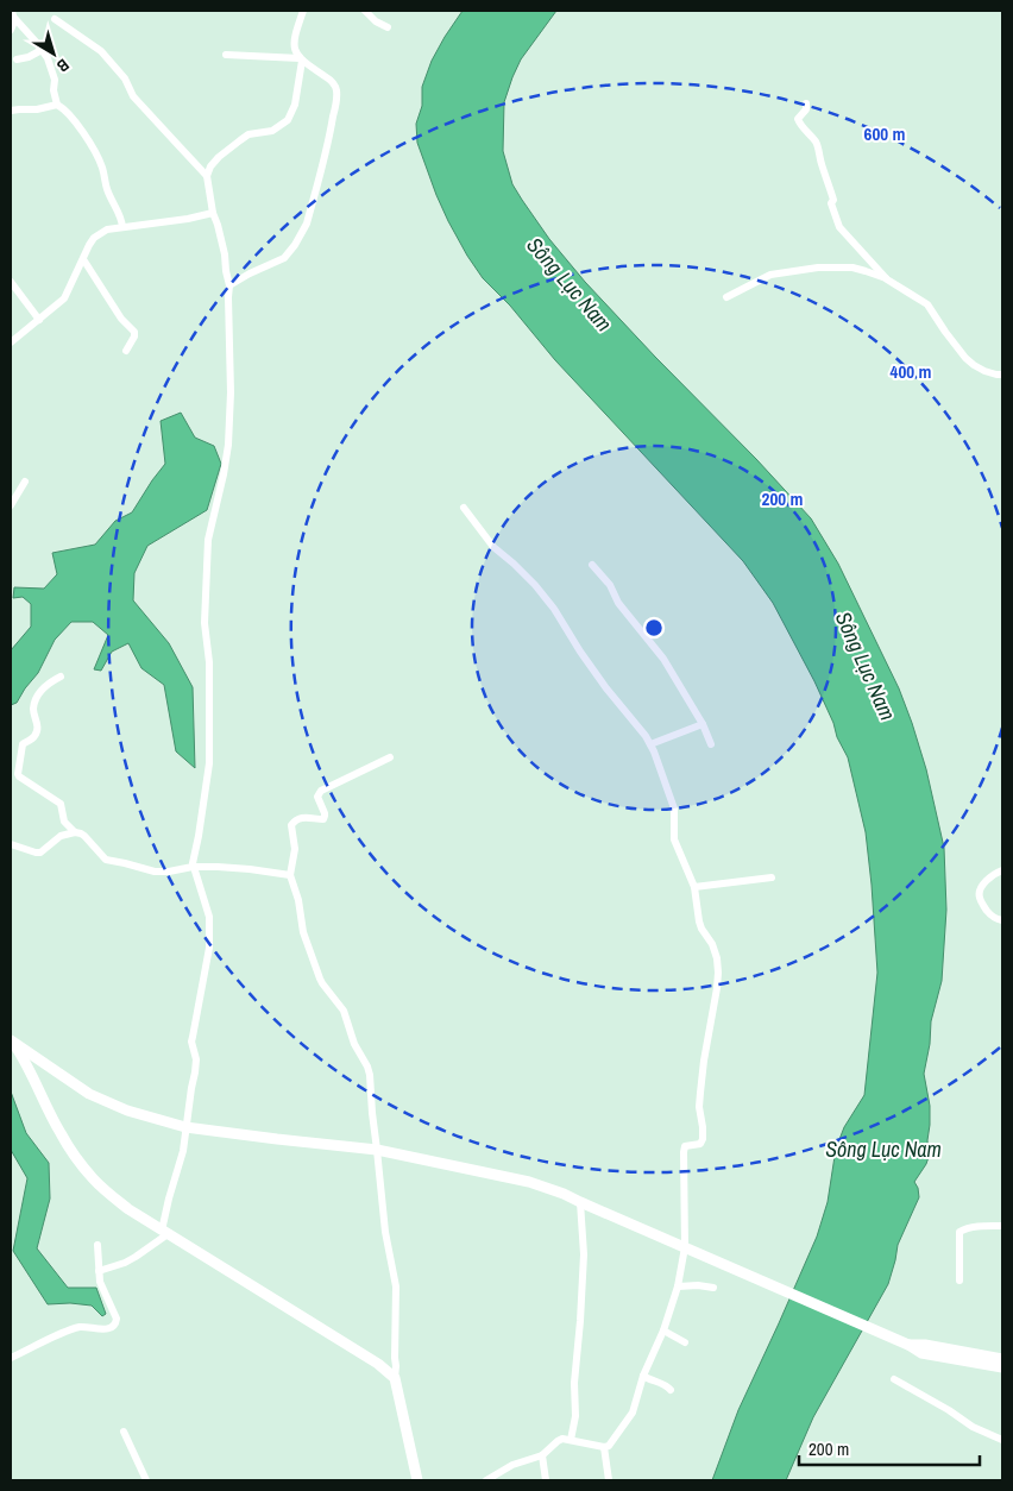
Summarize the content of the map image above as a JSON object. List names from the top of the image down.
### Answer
{
  "water": ["Sông Lục Nam"],
  "scale_bar": "200 m",
  "north": "bottom right",
  "rings": ["600 m", "400 m", "200 m"]
}
